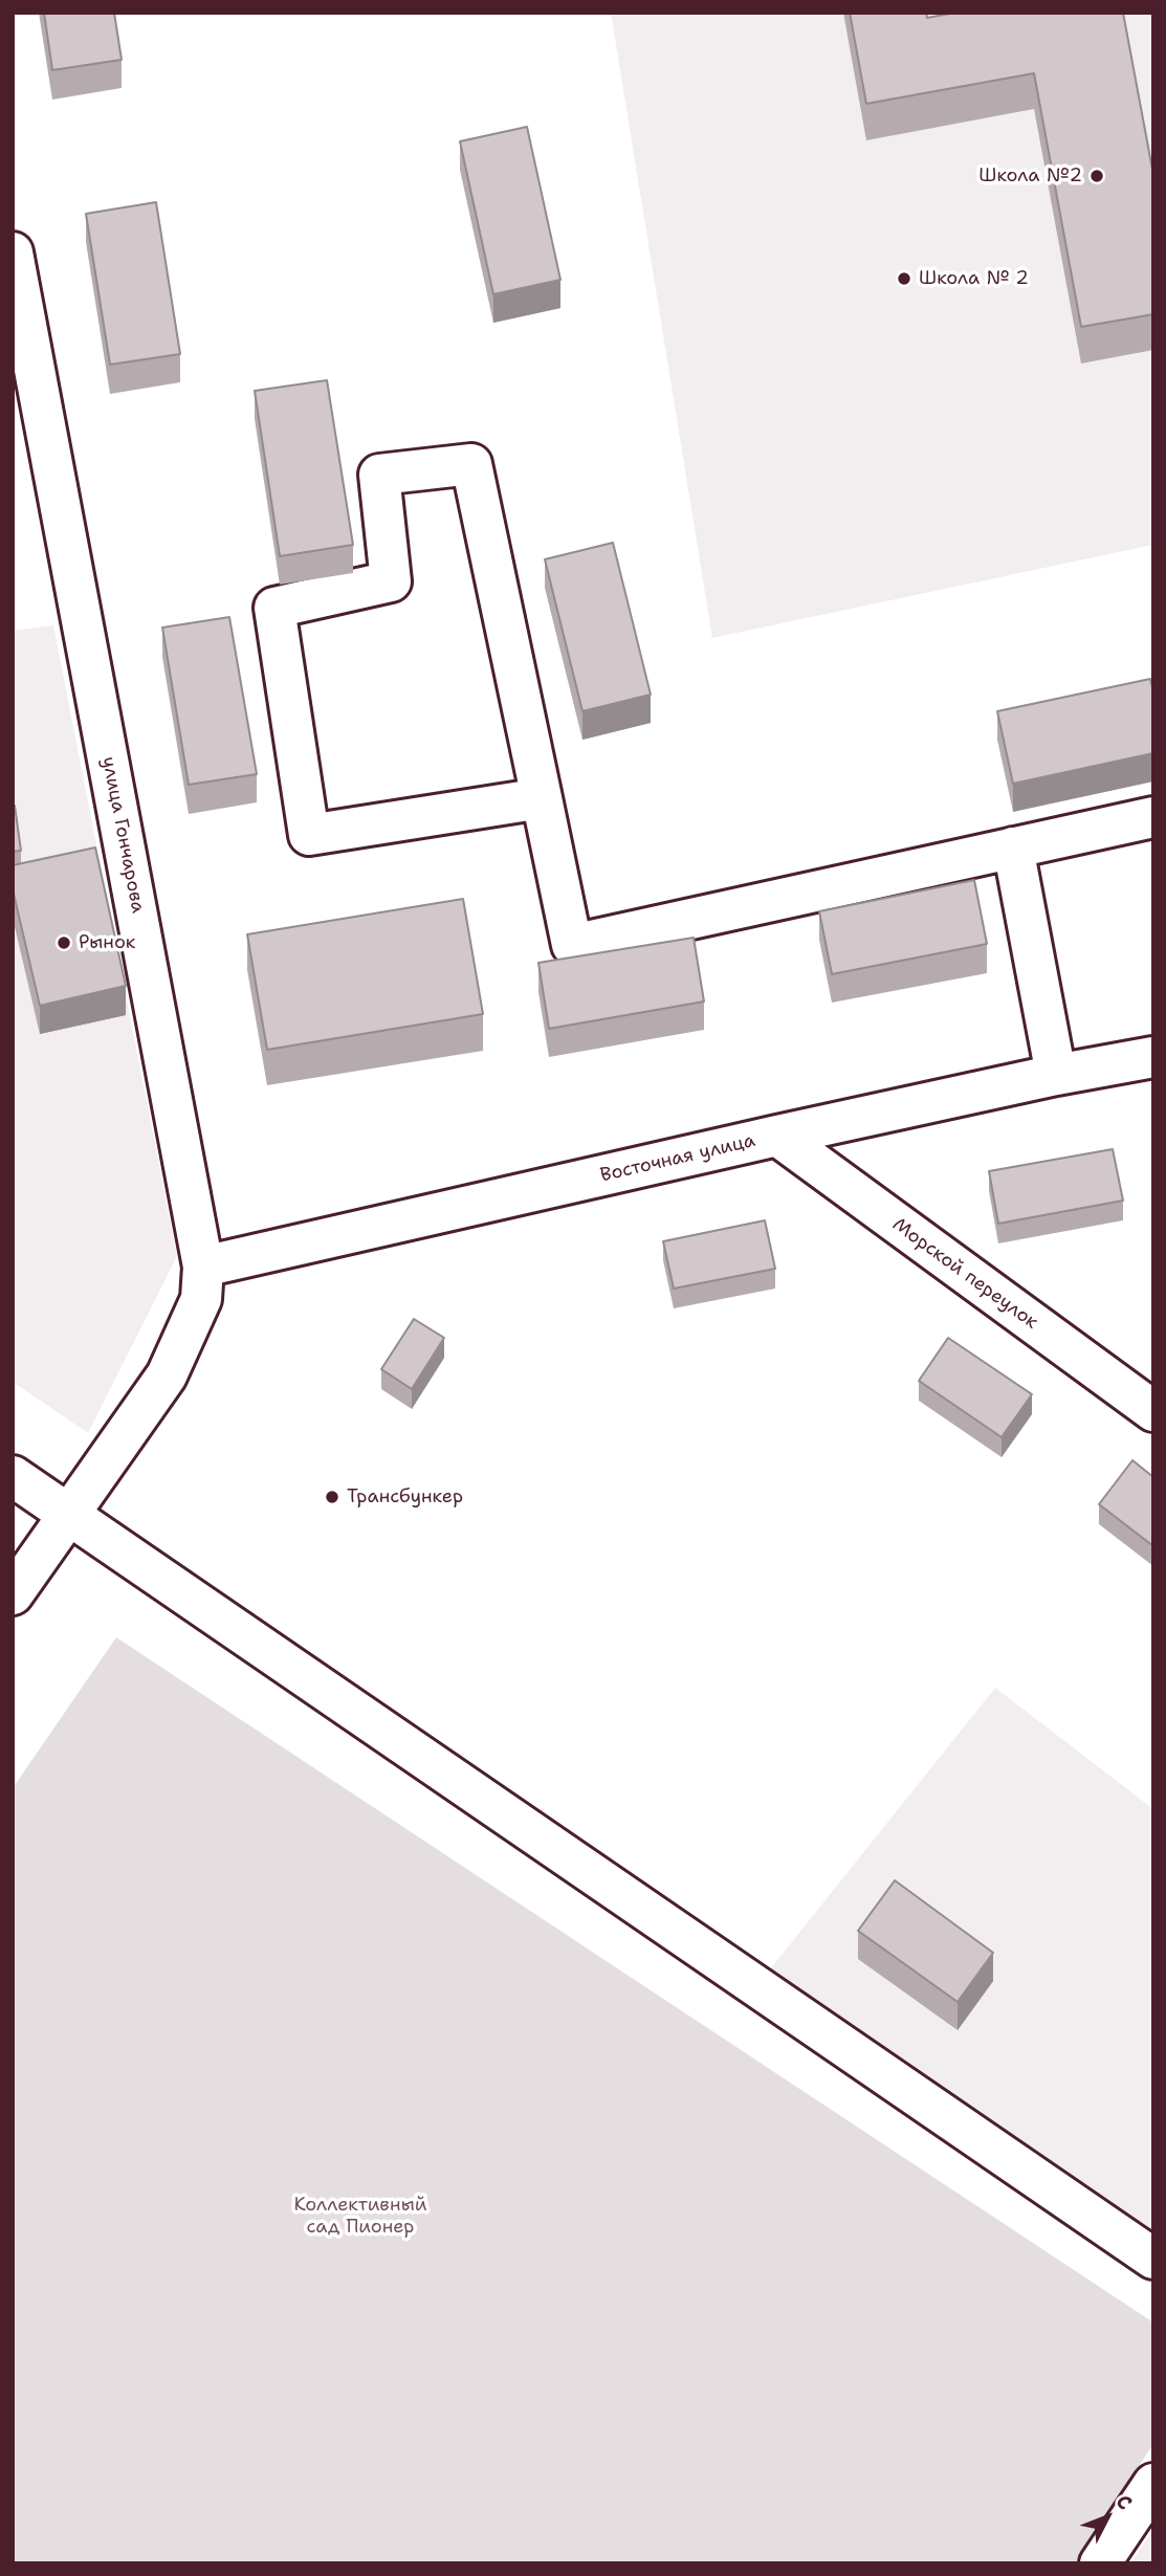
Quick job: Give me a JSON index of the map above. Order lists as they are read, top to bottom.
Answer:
{
  "streets": {
    "street": ["улица Гончарова", "Восточная улица", "Морской переулок"]
  },
  "crossings": [
    ["улица Гончарова", "Восточная улица"],
    ["Восточная улица", "Морской переулок"]
  ],
  "parks": ["Коллективный сад Пионер"],
  "places": [
    "Школа №2",
    "Школа № 2",
    "Рынок",
    "Трансбункер"
  ],
  "north": "top right"
}
